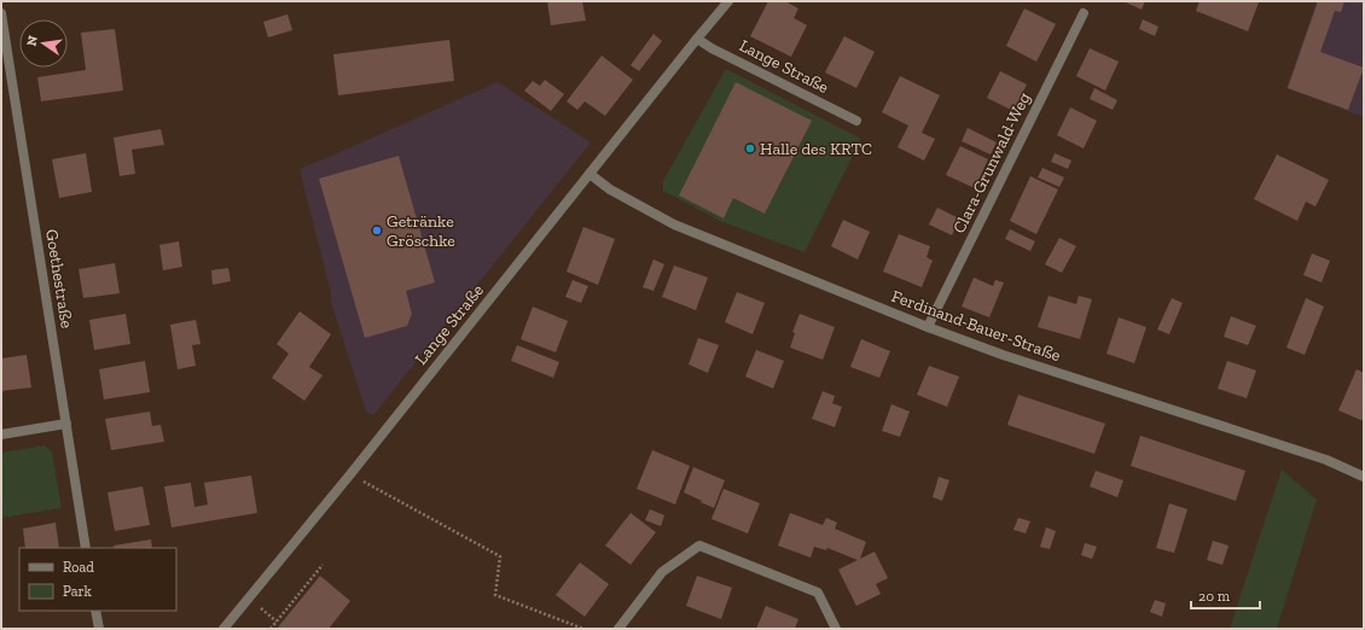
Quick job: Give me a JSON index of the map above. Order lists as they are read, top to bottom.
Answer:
{
  "streets": {
    "street": [
      "Lange Straße",
      "Clara-Grunwald-Weg",
      "Goethestraße",
      "Ferdinand-Bauer-Straße"
    ]
  },
  "crossings": [
    ["Lange Straße", "Ferdinand-Bauer-Straße"],
    ["Clara-Grunwald-Weg", "Ferdinand-Bauer-Straße"]
  ],
  "places": ["Halle des KRTC", "Getränke Gröschke"],
  "legend": ["Road", "Park"],
  "scale_bar": "20 m",
  "north": "left"
}
